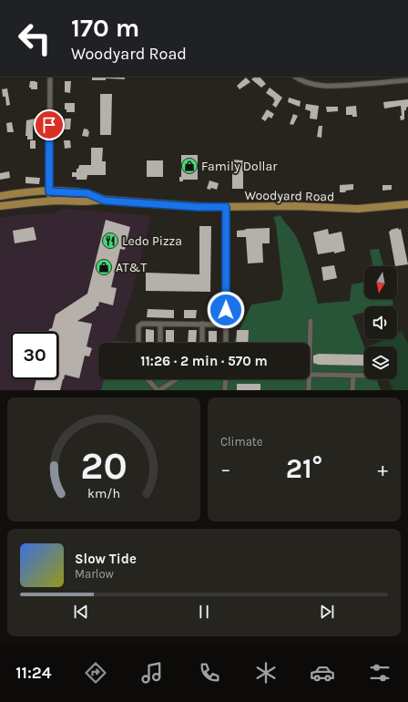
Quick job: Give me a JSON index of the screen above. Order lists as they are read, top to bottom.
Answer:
{
  "streets": {
    "main road": ["Woodyard Road"]
  },
  "places": {
    "shop": ["Family Dollar", "AT&T"],
    "restaurant": ["Ledo Pizza"]
  },
  "north": "bottom",
  "page": {
    "turn": ["170 m", "Woodyard Road"],
    "limit": "30",
    "trip": "11:26 · 2 min · 570 m",
    "tile": "Climate",
    "heat": ["−", "21°", "+"],
    "song": ["Slow Tide", "Marlow"],
    "tabs": "11:24",
    "gauge": ["20", "km/h"]
  }
}
